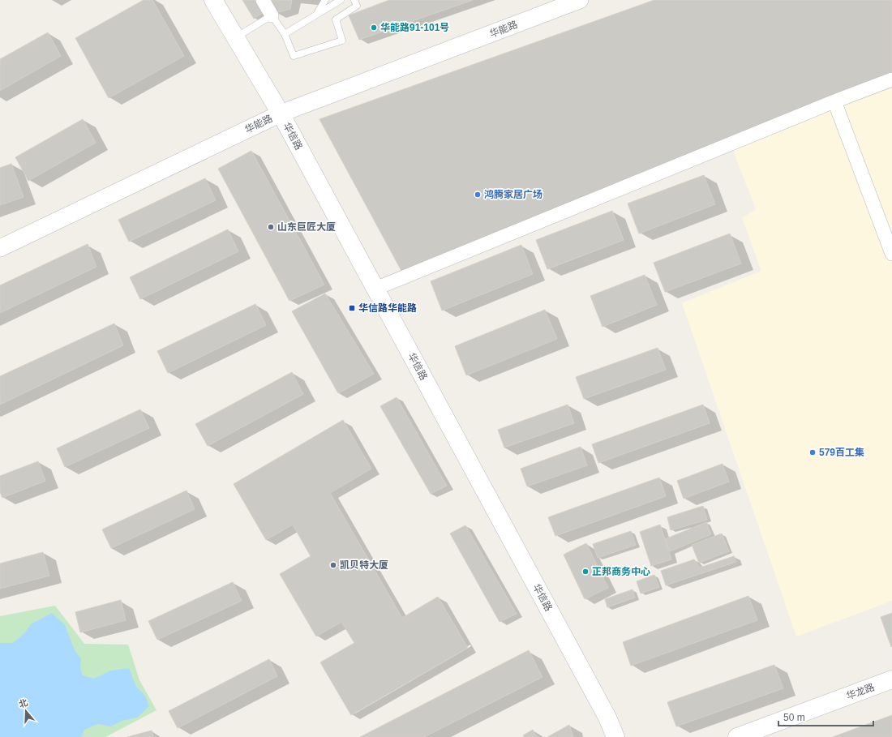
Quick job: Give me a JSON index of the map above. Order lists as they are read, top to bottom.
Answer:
{
  "streets": {
    "main road": ["华信路", "华龙路"],
    "street": ["华能路"]
  },
  "crossings": [
    ["华能路", "华信路"]
  ],
  "places": {
    "other": [
      "华能路91-101号",
      "鸿腾家居广场",
      "山东巨匠大厦",
      "579百工集",
      "凯贝特大厦",
      "正邦商务中心"
    ],
    "transit": ["华信路华能路"]
  },
  "scale_bar": "50 m",
  "north": "top"
}
